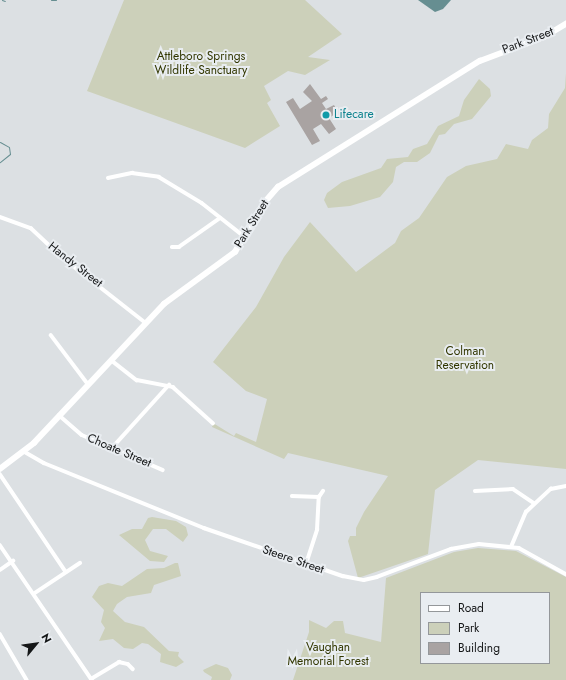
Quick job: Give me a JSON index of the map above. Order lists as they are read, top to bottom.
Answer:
{
  "streets": {
    "main road": ["Park Street"],
    "street": ["Handy Street", "Choate Street", "Steere Street"]
  },
  "crossings": [
    ["Park Street", "Handy Street"],
    ["Park Street", "Choate Street"],
    ["Park Street", "Steere Street"]
  ],
  "parks": ["Attleboro Springs Wildlife Sanctuary", "Colman Reservation", "Vaughan Memorial Forest"],
  "places": ["Lifecare"],
  "legend": ["Road", "Park", "Building"],
  "north": "top right"
}
